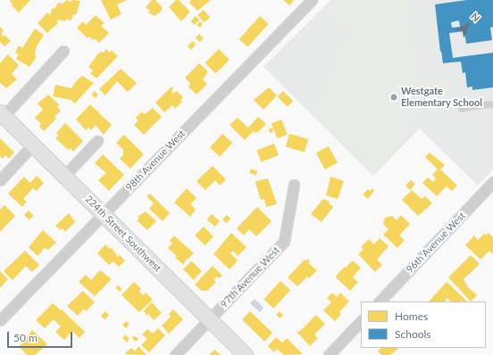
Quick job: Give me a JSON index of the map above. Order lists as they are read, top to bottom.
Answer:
{
  "streets": {
    "street": [
      "98th Avenue West",
      "224th Street Southwest",
      "96th Avenue West",
      "97th Avenue West"
    ]
  },
  "crossings": [
    ["98th Avenue West", "224th Street Southwest"],
    ["224th Street Southwest", "97th Avenue West"]
  ],
  "places": ["Westgate Elementary School"],
  "legend": ["Homes", "Schools"],
  "scale_bar": "50 m",
  "north": "top right"
}
